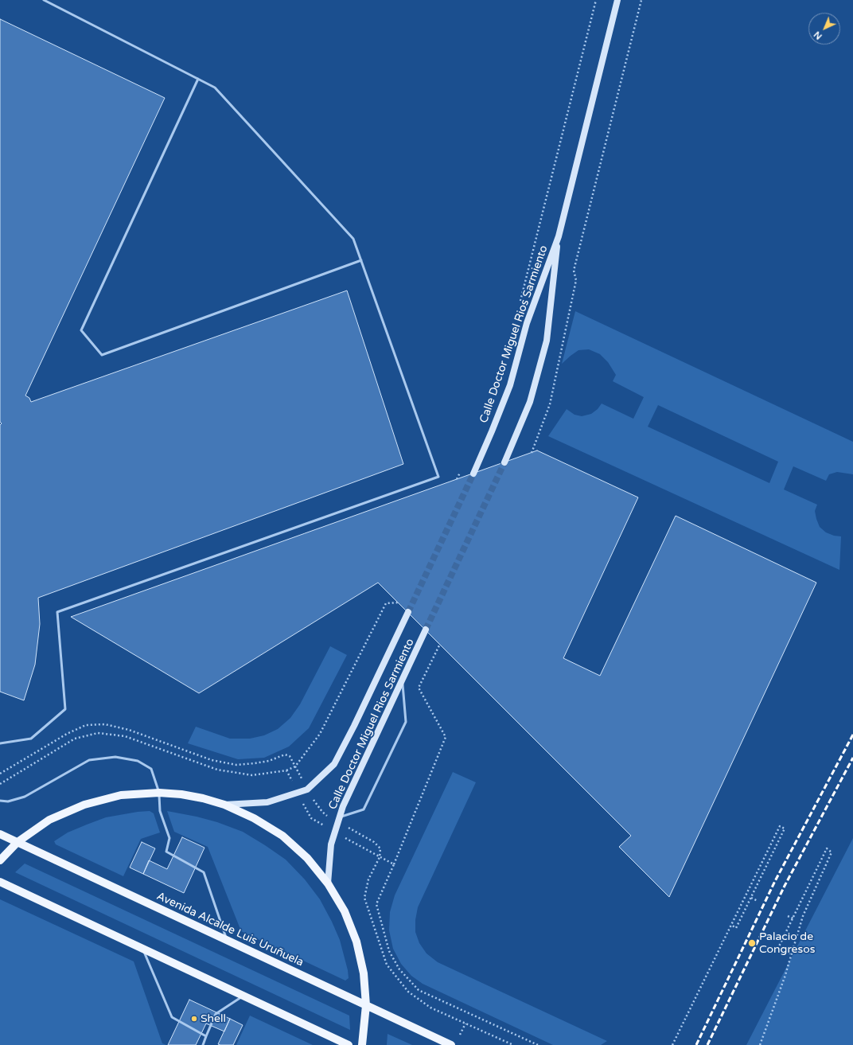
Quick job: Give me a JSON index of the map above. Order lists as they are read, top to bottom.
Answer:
{
  "streets": {
    "main road": ["Calle Doctor Miguel Rios Sarmiento", "Avenida Alcalde Luis Uruñuela"]
  },
  "places": ["Palacio de Congresos", "Shell"],
  "north": "bottom left"
}
